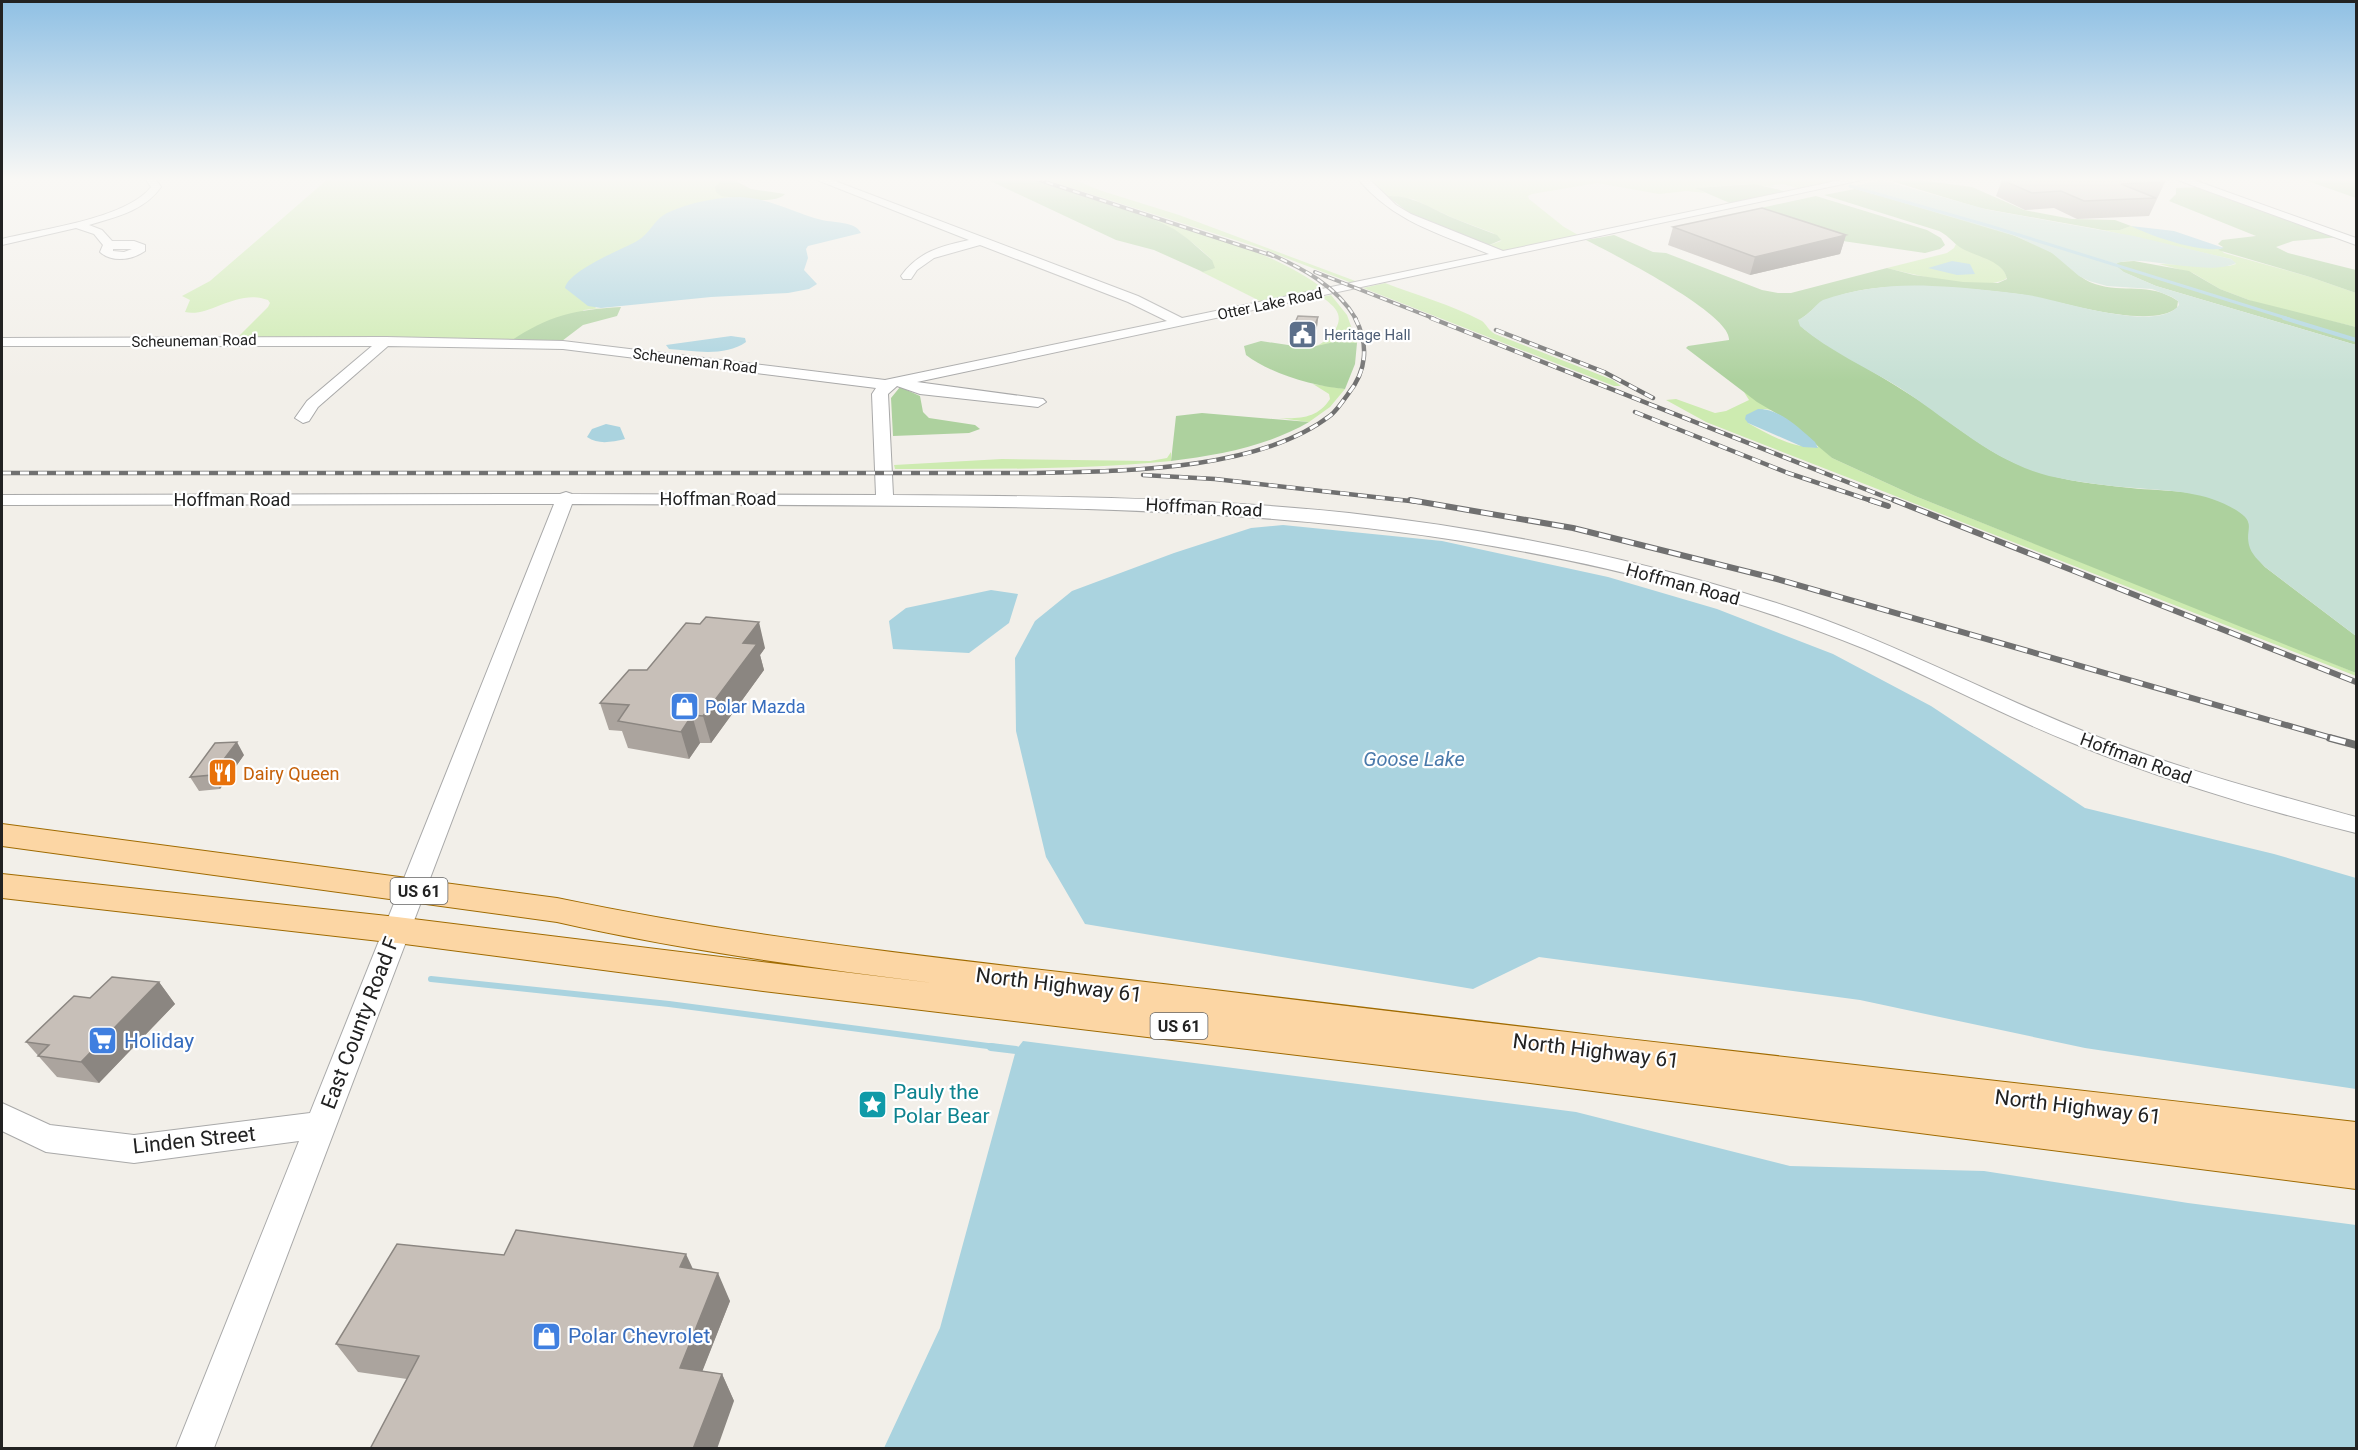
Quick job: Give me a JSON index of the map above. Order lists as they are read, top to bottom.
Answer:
{
  "streets": {
    "main road": ["US 61", "North Highway 61"],
    "street": [
      "Otter Lake Road",
      "Scheuneman Road",
      "Hoffman Road",
      "East County Road F",
      "Linden Street"
    ]
  },
  "crossings": [
    ["Otter Lake Road", "Scheuneman Road"],
    ["Hoffman Road", "East County Road F"],
    ["US 61", "North Highway 61"],
    ["US 61", "East County Road F"],
    ["North Highway 61", "East County Road F"],
    ["East County Road F", "Linden Street"]
  ],
  "water": ["Goose Lake"],
  "places": {
    "public building": ["Heritage Hall"],
    "shop": ["Polar Mazda", "Polar Chevrolet"],
    "restaurant": ["Dairy Queen"],
    "supermarket": ["Holiday"],
    "place": ["Pauly the Polar Bear"]
  }
}
